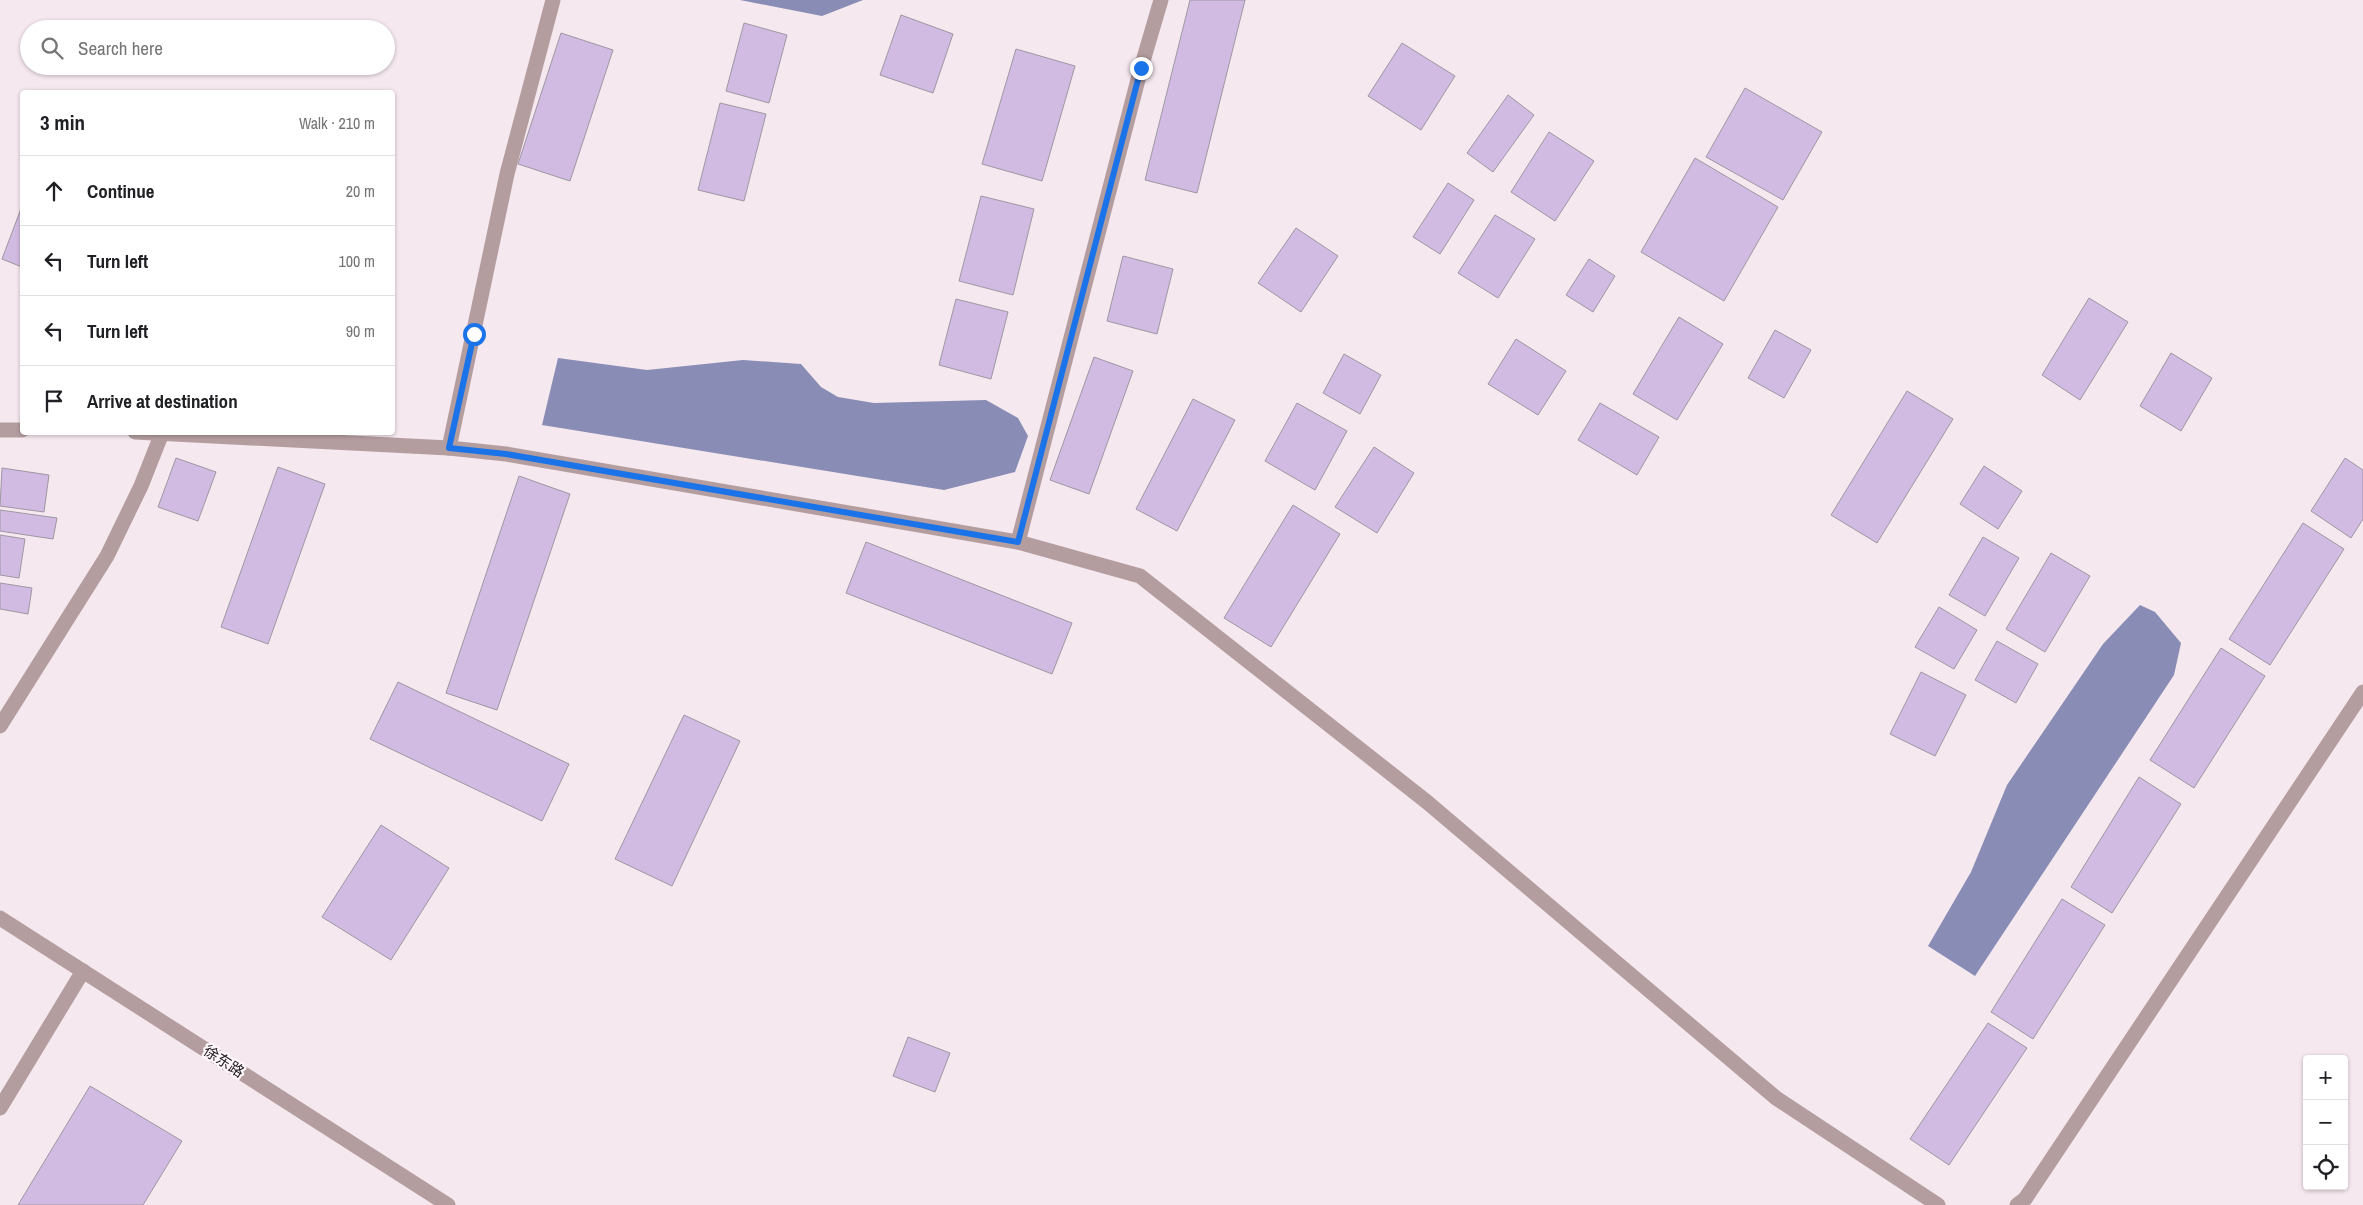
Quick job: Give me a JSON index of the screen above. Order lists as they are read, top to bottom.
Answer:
{
  "streets": {
    "street": ["徐东路"]
  },
  "page": {
    "search": "Search here",
    "heading": ["3 min", "Walk · 210 m"],
    "list": [
      ["Continue", "20 m"],
      ["Turn left", "100 m"],
      ["Turn left", "90 m"],
      "Arrive at destination"
    ],
    "map_buttons": ["+", "−"]
  }
}
